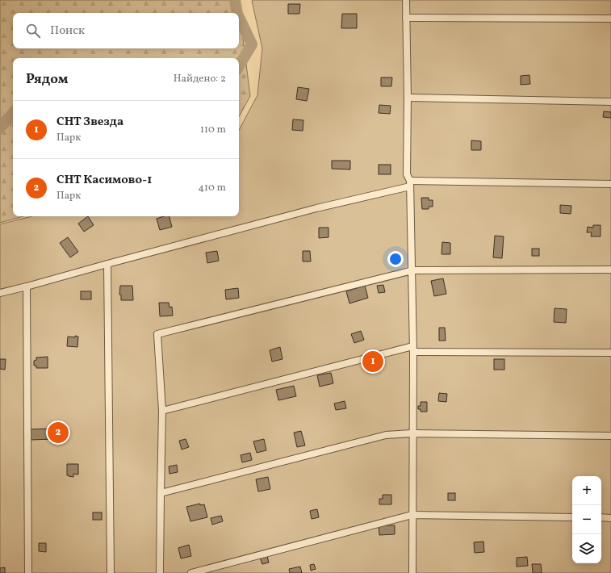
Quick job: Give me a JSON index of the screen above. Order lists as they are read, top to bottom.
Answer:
{
  "page": {
    "search": "Поиск",
    "heading": ["Рядом", "Найдено: 2"],
    "list": [
      {
        "mark": "1",
        "name": "СНТ Звезда",
        "note": "Парк",
        "value": "110 m"
      },
      {
        "mark": "2",
        "name": "СНТ Касимово-1",
        "note": "Парк",
        "value": "410 m"
      }
    ],
    "pins": ["1", "2"],
    "map_buttons": ["+", "−"]
  }
}
